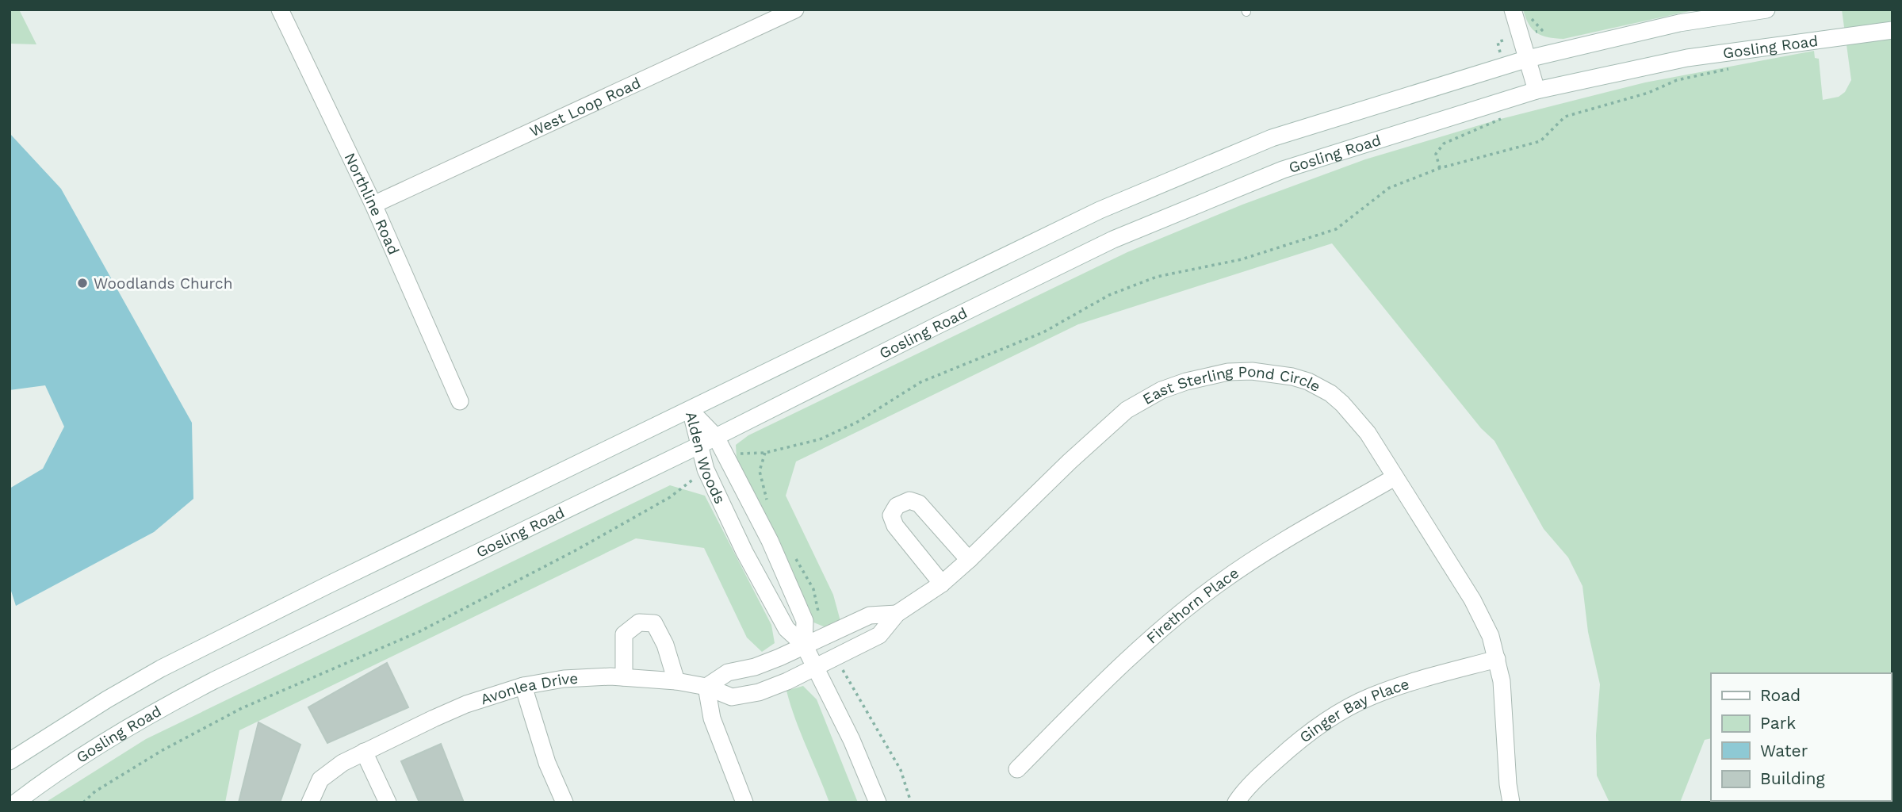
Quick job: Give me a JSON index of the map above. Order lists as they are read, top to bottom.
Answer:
{
  "streets": {
    "street": [
      "Gosling Road",
      "West Loop Road",
      "Northline Road",
      "East Sterling Pond Circle",
      "Alden Woods",
      "Firethorn Place",
      "Avonlea Drive",
      "Ginger Bay Place"
    ]
  },
  "crossings": [
    ["Gosling Road", "Alden Woods"],
    ["West Loop Road", "Northline Road"],
    ["East Sterling Pond Circle", "Alden Woods"],
    ["East Sterling Pond Circle", "Firethorn Place"],
    ["East Sterling Pond Circle", "Avonlea Drive"],
    ["East Sterling Pond Circle", "Ginger Bay Place"],
    ["Alden Woods", "Avonlea Drive"]
  ],
  "places": ["Woodlands Church"],
  "legend": [
    "Road",
    "Park",
    "Water",
    "Building"
  ]
}
